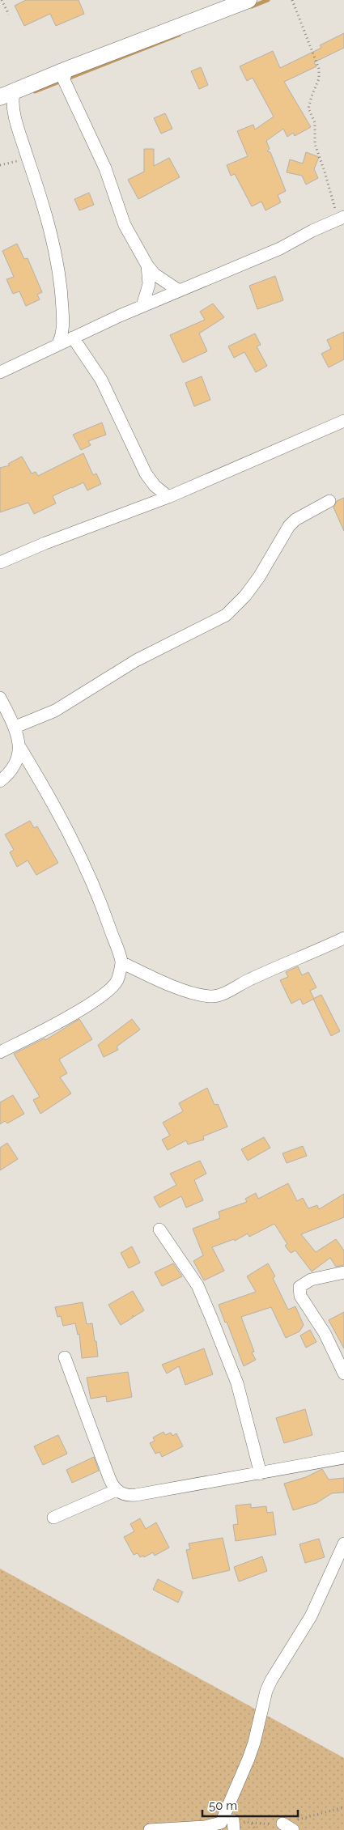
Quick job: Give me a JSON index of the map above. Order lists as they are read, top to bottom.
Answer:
{
  "scale_bar": "50 m"
}
